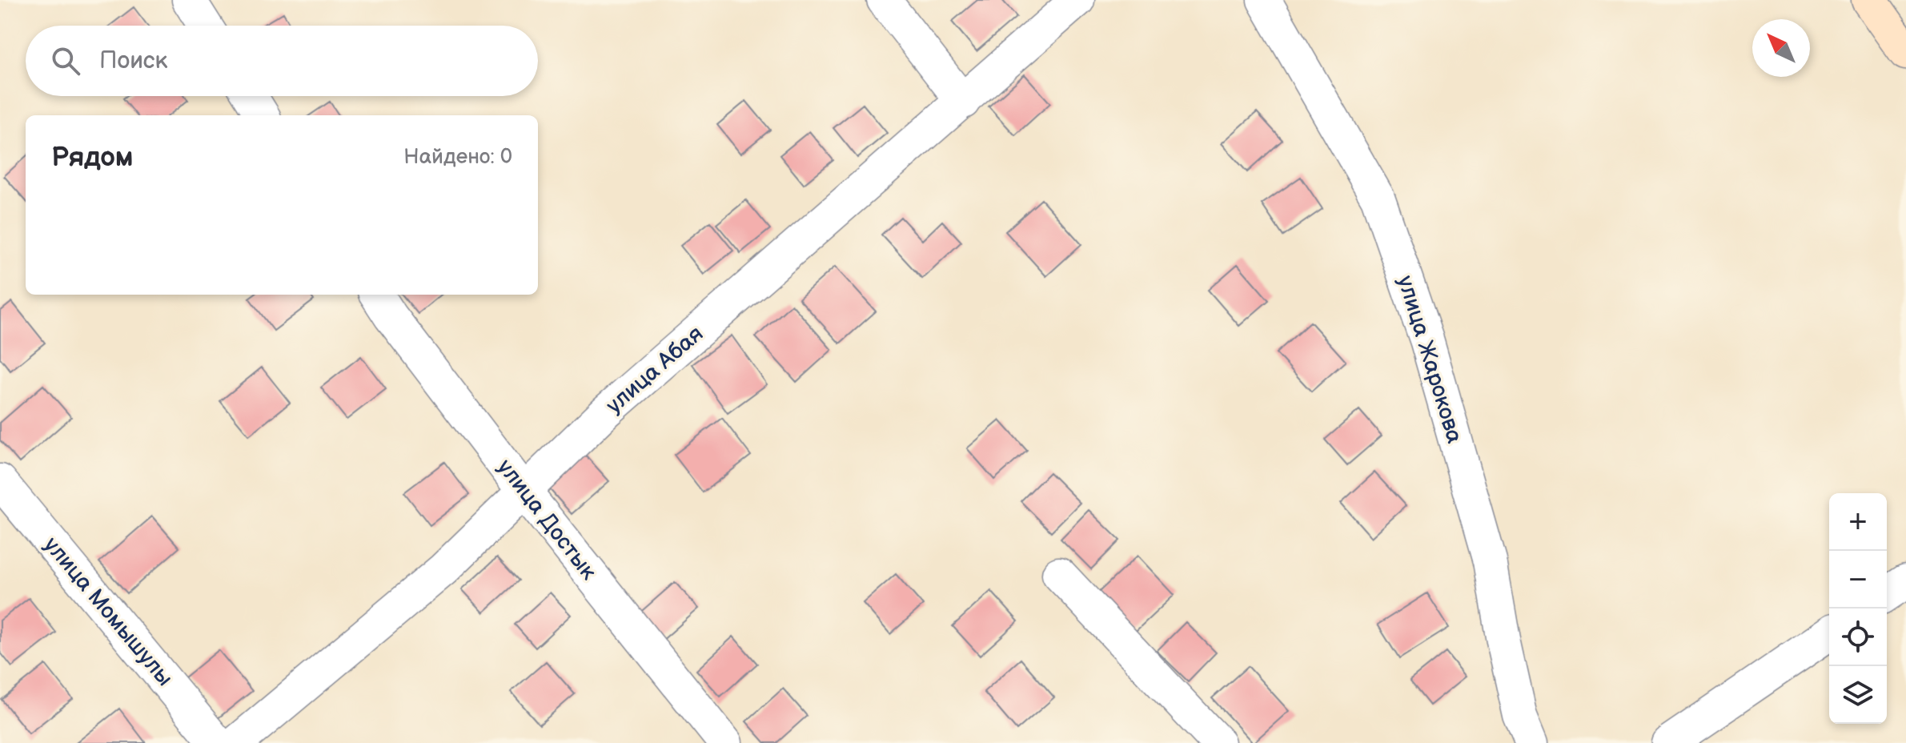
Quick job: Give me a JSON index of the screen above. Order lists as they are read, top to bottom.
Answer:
{
  "streets": {
    "street": [
      "улица Жарокова",
      "улица Абая",
      "улица Достык",
      "улица Момышулы"
    ]
  },
  "crossings": [
    ["улица Абая", "улица Достык"]
  ],
  "north": "top left",
  "page": {
    "search": "Поиск",
    "heading": ["Рядом", "Найдено: 0"],
    "map_buttons": ["+", "−"]
  }
}
